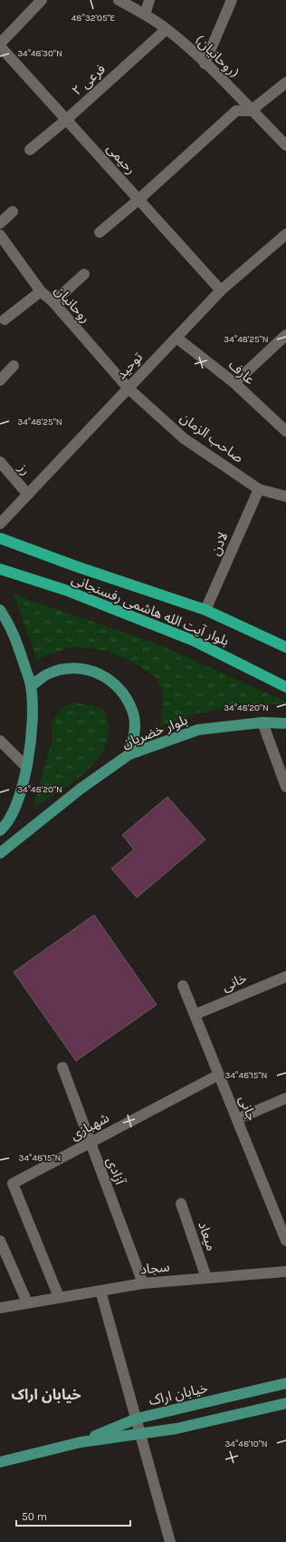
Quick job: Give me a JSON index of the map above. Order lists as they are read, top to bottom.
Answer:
{
  "streets": {
    "highway": ["بلوار آیت الله هاشمی رفسنجانی"],
    "main road": ["بلوار خضریان", "خیابان اراک"],
    "street": [
      "(روحانیان)",
      "فرعی ۲",
      "رحیمی",
      "روحانیان",
      "توحید",
      "عارف",
      "صاحب الزمان",
      "رز",
      "لادن",
      "خانی",
      "جانی",
      "شهبازی",
      "آزادی",
      "میعاد",
      "سجاد"
    ]
  },
  "crossings": [
    ["(روحانیان)", "فرعی ۲"],
    ["فرعی ۲", "رحیمی"],
    ["رحیمی", "توحید"],
    ["روحانیان", "توحید"],
    ["روحانیان", "صاحب الزمان"],
    ["توحید", "عارف"],
    ["توحید", "صاحب الزمان"],
    ["توحید", "رز"],
    ["صاحب الزمان", "لادن"],
    ["لادن", "بلوار آیت الله هاشمی رفسنجانی"],
    ["خانی", "جانی"],
    ["جانی", "شهبازی"],
    ["شهبازی", "آزادی"],
    ["شهبازی", "سجاد"],
    ["آزادی", "سجاد"],
    ["میعاد", "سجاد"]
  ],
  "districts": ["خیابان اراک"],
  "scale_bar": "50 m",
  "coordinates": [
    "48°32'05\"E",
    "34°48'30\"N",
    "34°48'25\"N",
    "34°48'20\"N",
    "34°48'15\"N",
    "34°48'10\"N"
  ]
}
